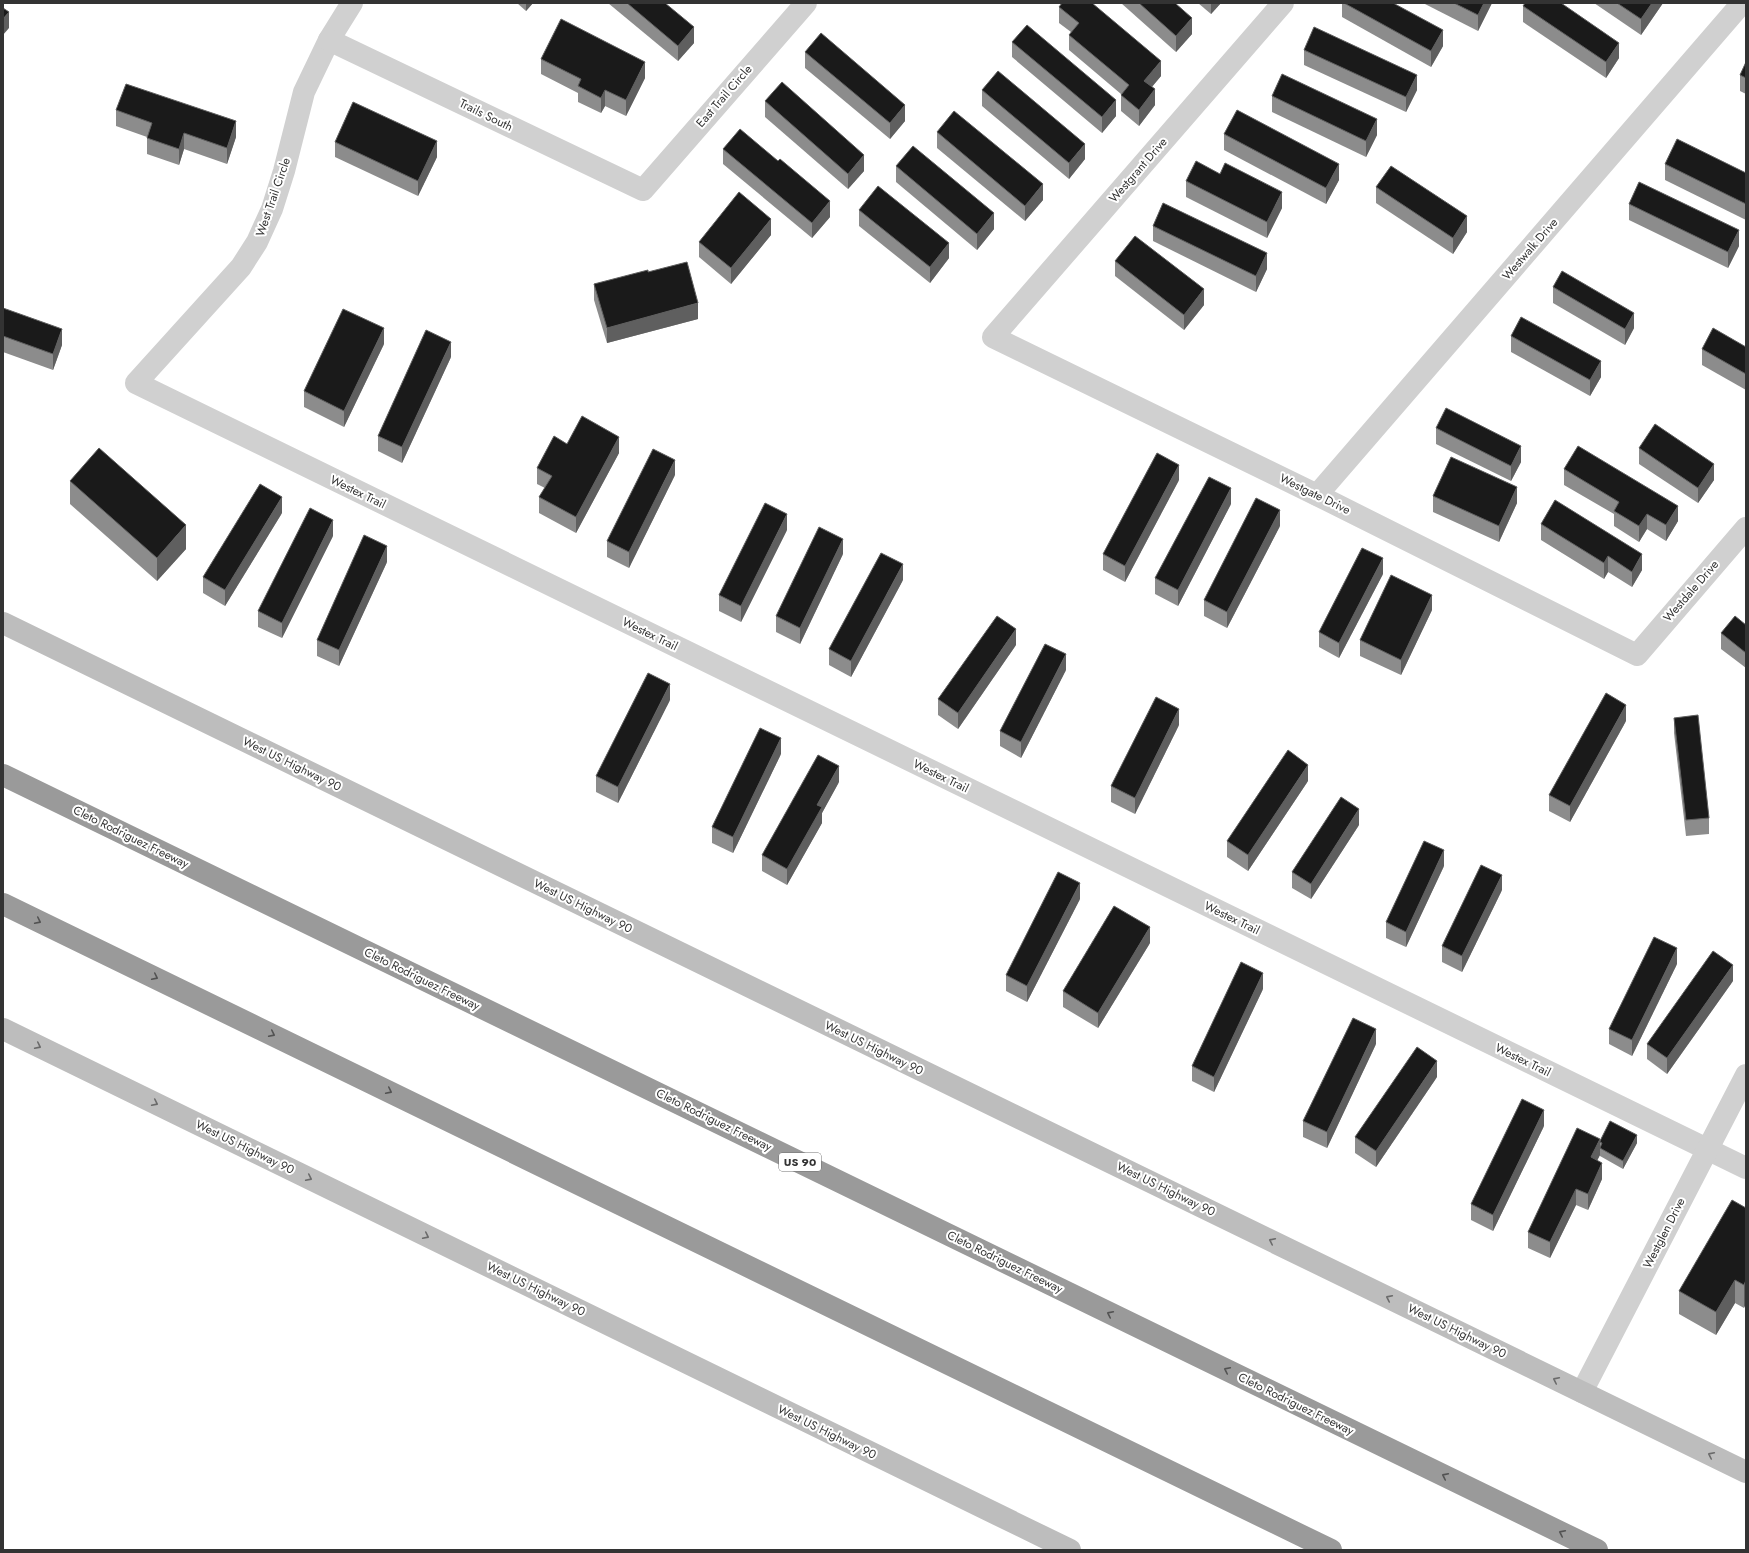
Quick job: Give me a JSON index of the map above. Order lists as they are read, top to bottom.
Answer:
{
  "streets": {
    "highway": ["Cleto Rodriguez Freeway", "US 90"],
    "main road": ["West US Highway 90"],
    "street": [
      "East Trail Circle",
      "Trails South",
      "Westgrant Drive",
      "West Trail Circle",
      "Westwalk Drive",
      "Westex Trail",
      "Westgate Drive",
      "Westdale Drive",
      "Westglen Drive"
    ]
  },
  "crossings": [
    ["East Trail Circle", "Trails South"],
    ["Trails South", "West Trail Circle"],
    ["Westgrant Drive", "Westgate Drive"],
    ["West Trail Circle", "Westex Trail"],
    ["Westwalk Drive", "Westgate Drive"],
    ["Westex Trail", "Westglen Drive"],
    ["Westgate Drive", "Westdale Drive"],
    ["West US Highway 90", "Westglen Drive"]
  ]
}
